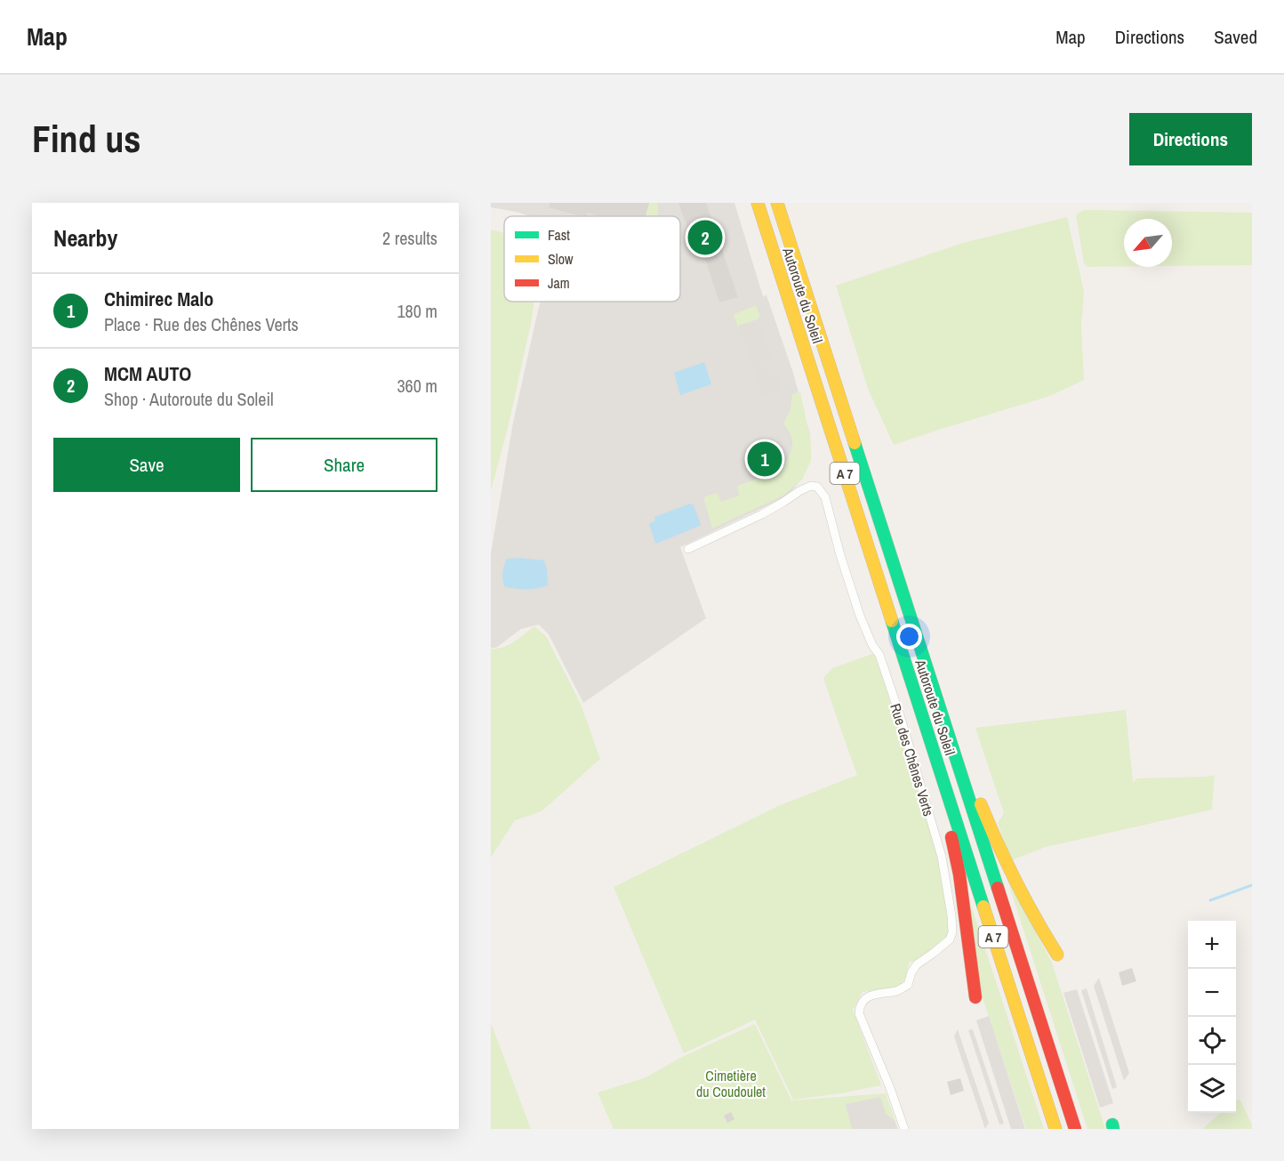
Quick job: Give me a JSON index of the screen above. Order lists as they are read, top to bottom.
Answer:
{
  "streets": {
    "highway": ["Autoroute du Soleil", "A 7"],
    "street": ["Rue des Chênes Verts"]
  },
  "parks": ["Cimetière du Coudoulet"],
  "legend": ["Fast", "Slow", "Jam"],
  "north": "bottom left",
  "page": {
    "header": "Map",
    "nav": ["Map", "Directions", "Saved"],
    "buttons": [
      "Directions",
      ["Save", "Share"]
    ],
    "title": "Find us",
    "heading": ["Nearby", "2 results"],
    "pins": ["2", "1"],
    "list": [
      {
        "mark": "1",
        "name": "Chimirec Malo",
        "note": "Place · Rue des Chênes Verts",
        "value": "180 m"
      },
      {
        "mark": "2",
        "name": "MCM AUTO",
        "note": "Shop · Autoroute du Soleil",
        "value": "360 m"
      }
    ],
    "map_buttons": ["+", "−"]
  }
}
